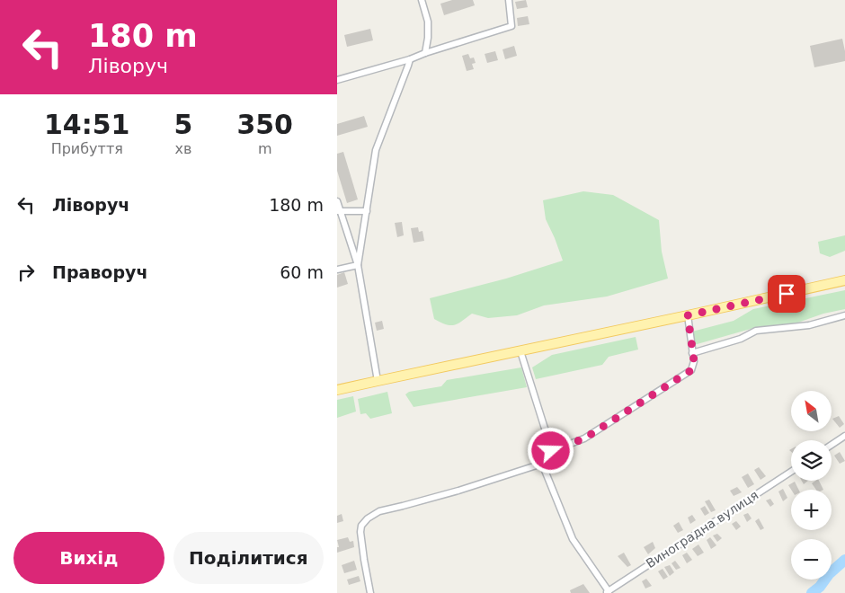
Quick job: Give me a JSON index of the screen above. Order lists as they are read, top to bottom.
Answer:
{
  "streets": {
    "street": ["Виноградна вулиця"]
  },
  "north": "top left",
  "page": {
    "turn": ["180 m", "Ліворуч"],
    "eta": [
      "14:51",
      "Прибуття",
      "5",
      "хв",
      "350",
      "m"
    ],
    "list": [
      {
        "name": "Ліворуч",
        "value": "180 m"
      },
      {
        "name": "Праворуч",
        "value": "60 m"
      }
    ],
    "map_buttons": ["+", "−"],
    "buttons": ["Вихід", "Поділитися"]
  }
}
